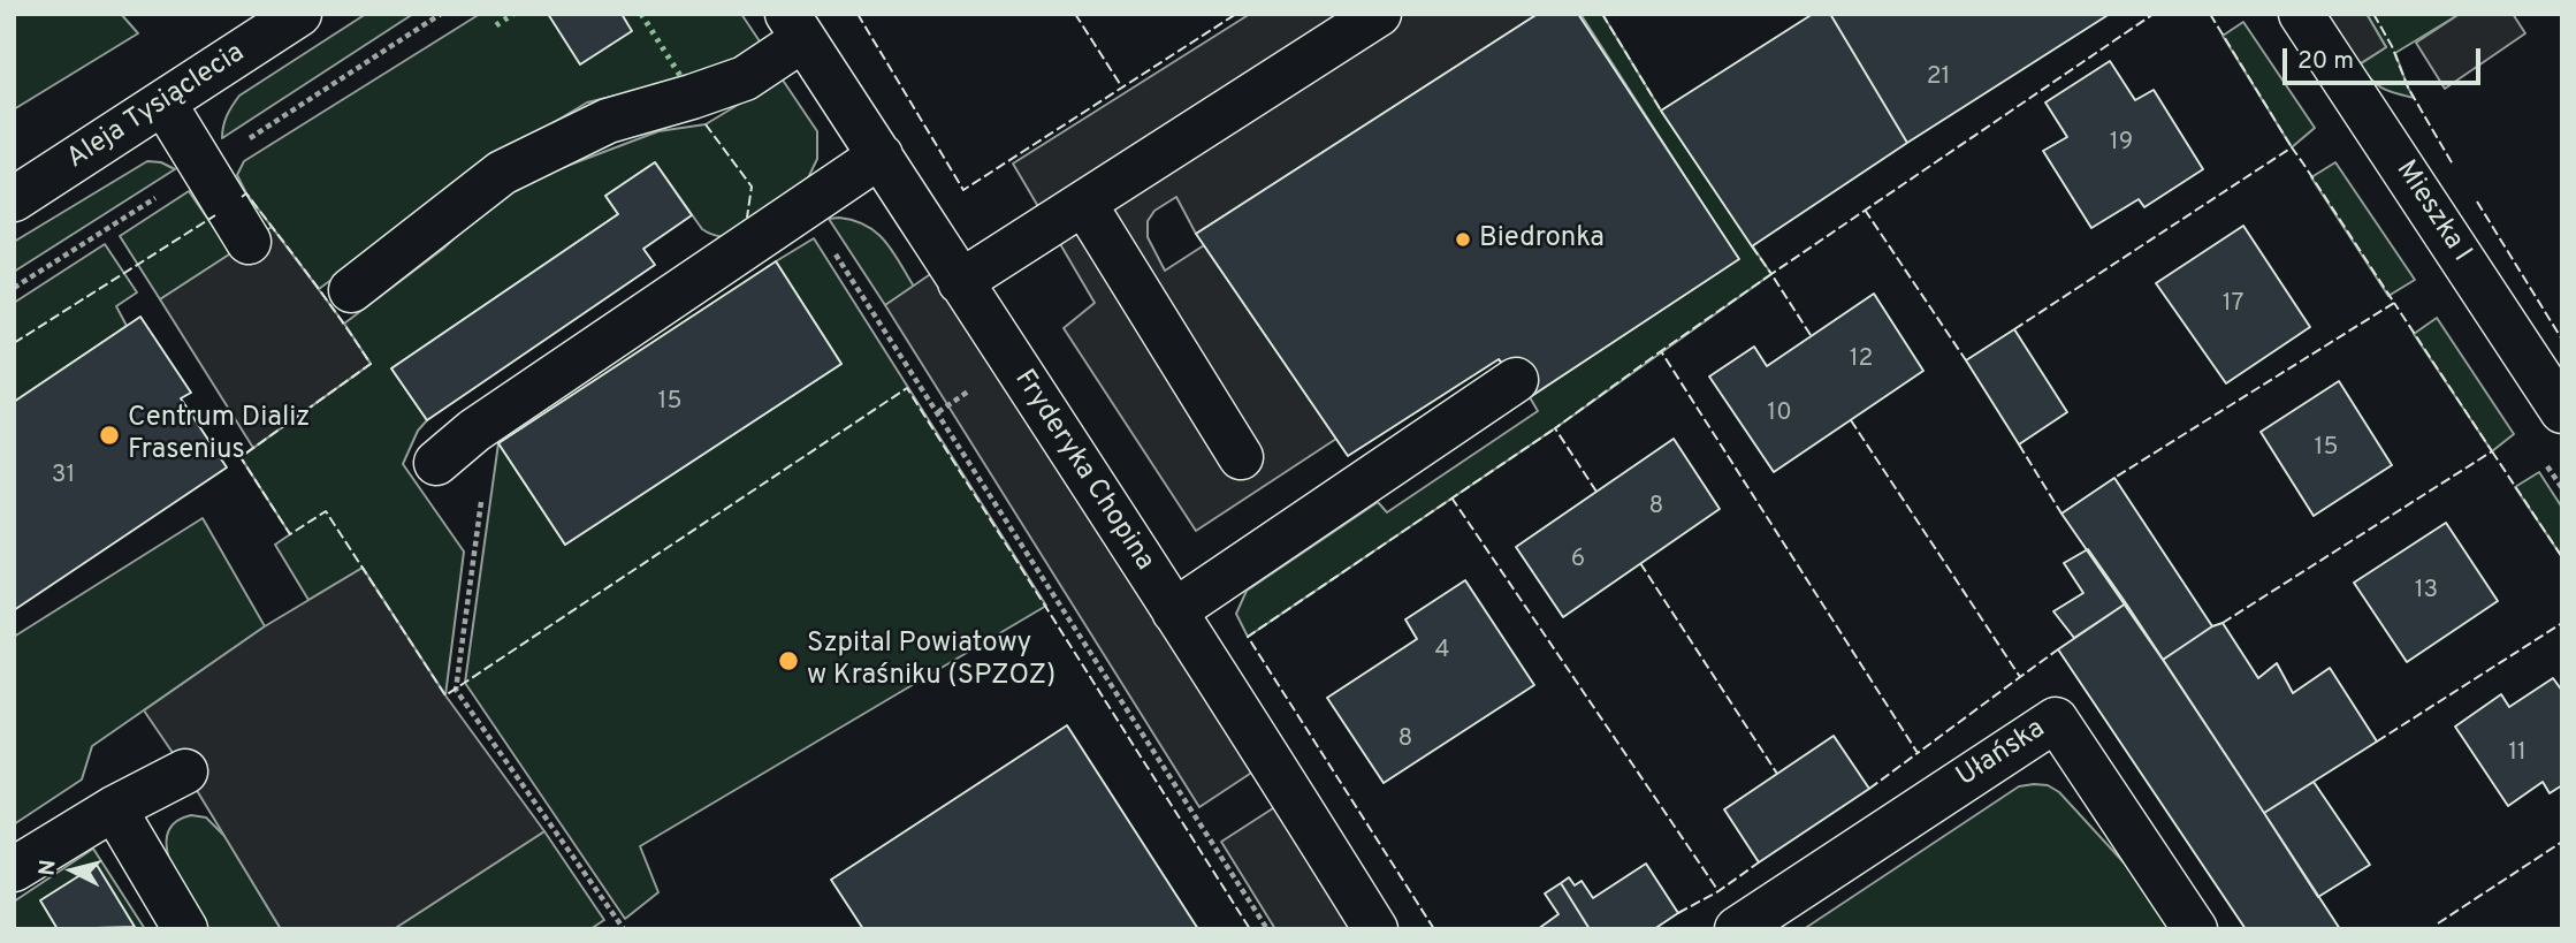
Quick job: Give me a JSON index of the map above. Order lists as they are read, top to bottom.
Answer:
{
  "streets": {
    "street": [
      "Aleja Tysiąclecia",
      "Mieszka I",
      "Fryderyka Chopina",
      "Ułańska"
    ]
  },
  "places": ["Biedronka", "Centrum Dializ Frasenius", "Szpital Powiatowy w Kraśniku (SPZOZ)"],
  "house_numbers": [
    "21",
    "19",
    "17",
    "12",
    "15",
    "10",
    "15",
    "31",
    "8",
    "6",
    "13",
    "4",
    "8",
    "11"
  ],
  "scale_bar": "20 m",
  "north": "left"
}
